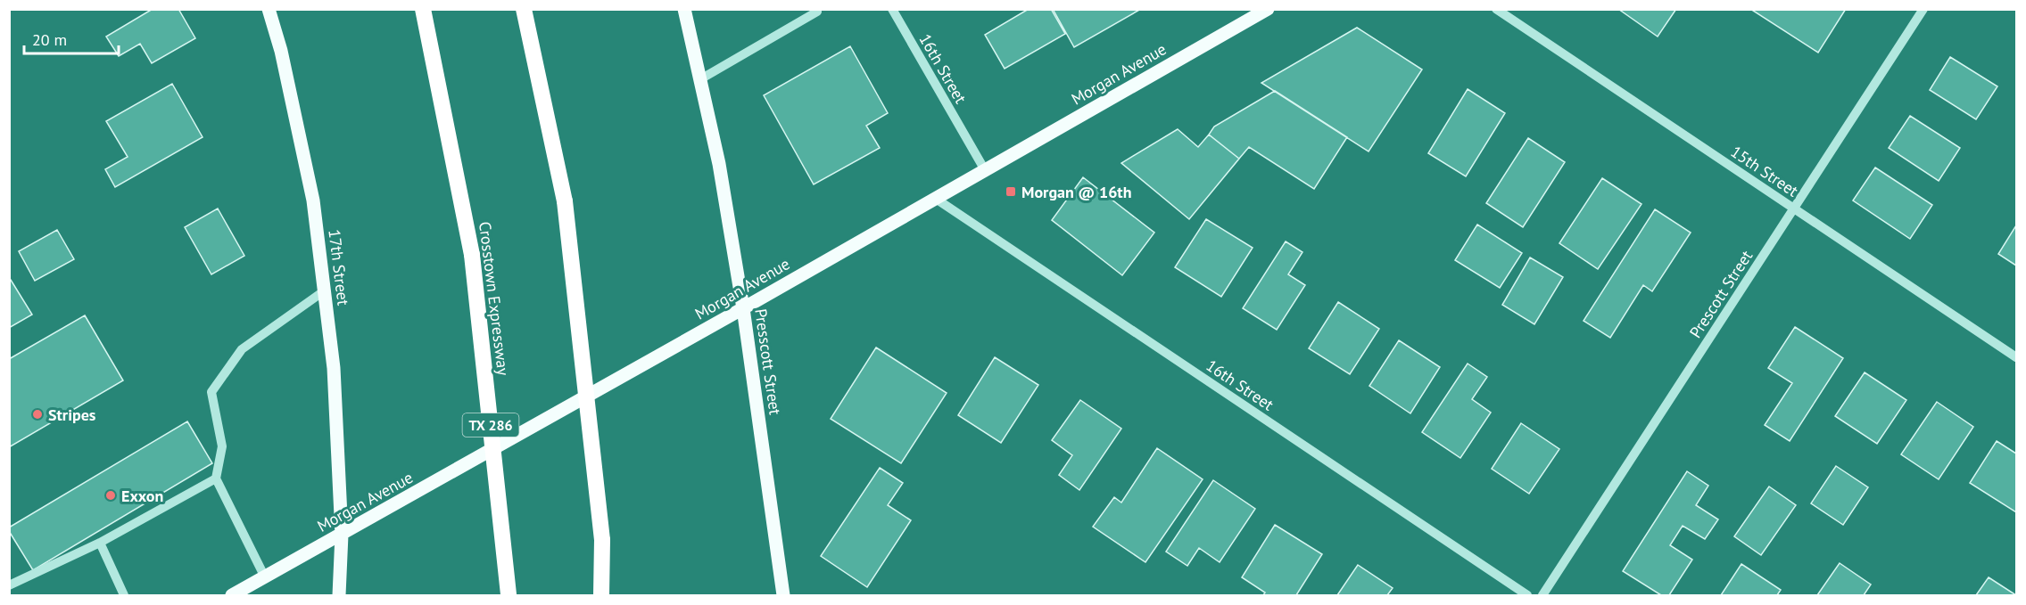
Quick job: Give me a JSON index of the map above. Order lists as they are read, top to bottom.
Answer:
{
  "streets": {
    "highway": ["Crosstown Expressway", "TX 286"],
    "main road": ["Morgan Avenue", "17th Street", "Presscott Street"],
    "street": ["16th Street", "15th Street", "Prescott Street"]
  },
  "crossings": [
    ["16th Street", "Morgan Avenue"],
    ["Morgan Avenue", "17th Street"],
    ["Morgan Avenue", "Presscott Street"],
    ["15th Street", "Prescott Street"]
  ],
  "places": {
    "transit": ["Morgan @ 16th"],
    "other": ["Stripes", "Exxon"]
  },
  "scale_bar": "20 m"
}
